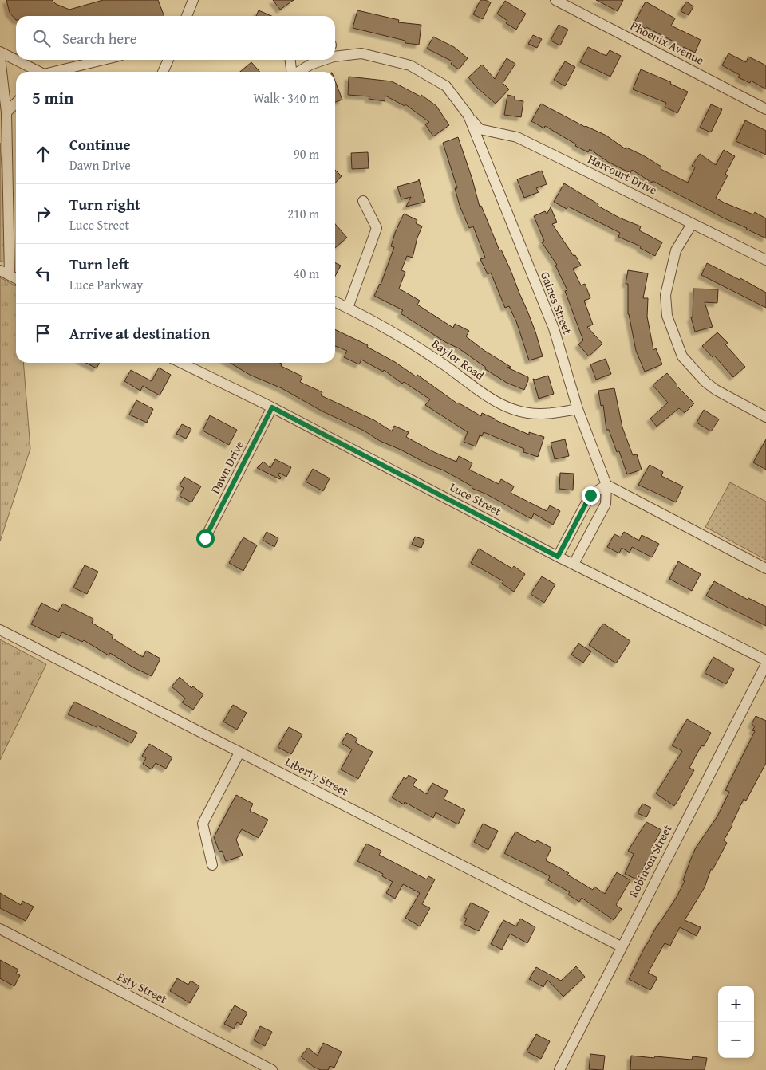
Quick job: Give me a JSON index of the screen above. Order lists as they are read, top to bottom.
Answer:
{
  "streets": {
    "street": [
      "Phoenix Avenue",
      "Harcourt Drive",
      "Gaines Street",
      "Baylor Road",
      "Dawn Drive",
      "Luce Street",
      "Liberty Street",
      "Robinson Street",
      "Esty Street"
    ]
  },
  "crossings": [
    ["Harcourt Drive", "Gaines Street"],
    ["Gaines Street", "Baylor Road"],
    ["Dawn Drive", "Luce Street"],
    ["Liberty Street", "Robinson Street"]
  ],
  "page": {
    "search": "Search here",
    "heading": ["5 min", "Walk · 340 m"],
    "list": [
      ["Continue", "Dawn Drive", "90 m"],
      ["Turn right", "Luce Street", "210 m"],
      ["Turn left", "Luce Parkway", "40 m"],
      "Arrive at destination"
    ],
    "map_buttons": ["+", "−"]
  }
}
